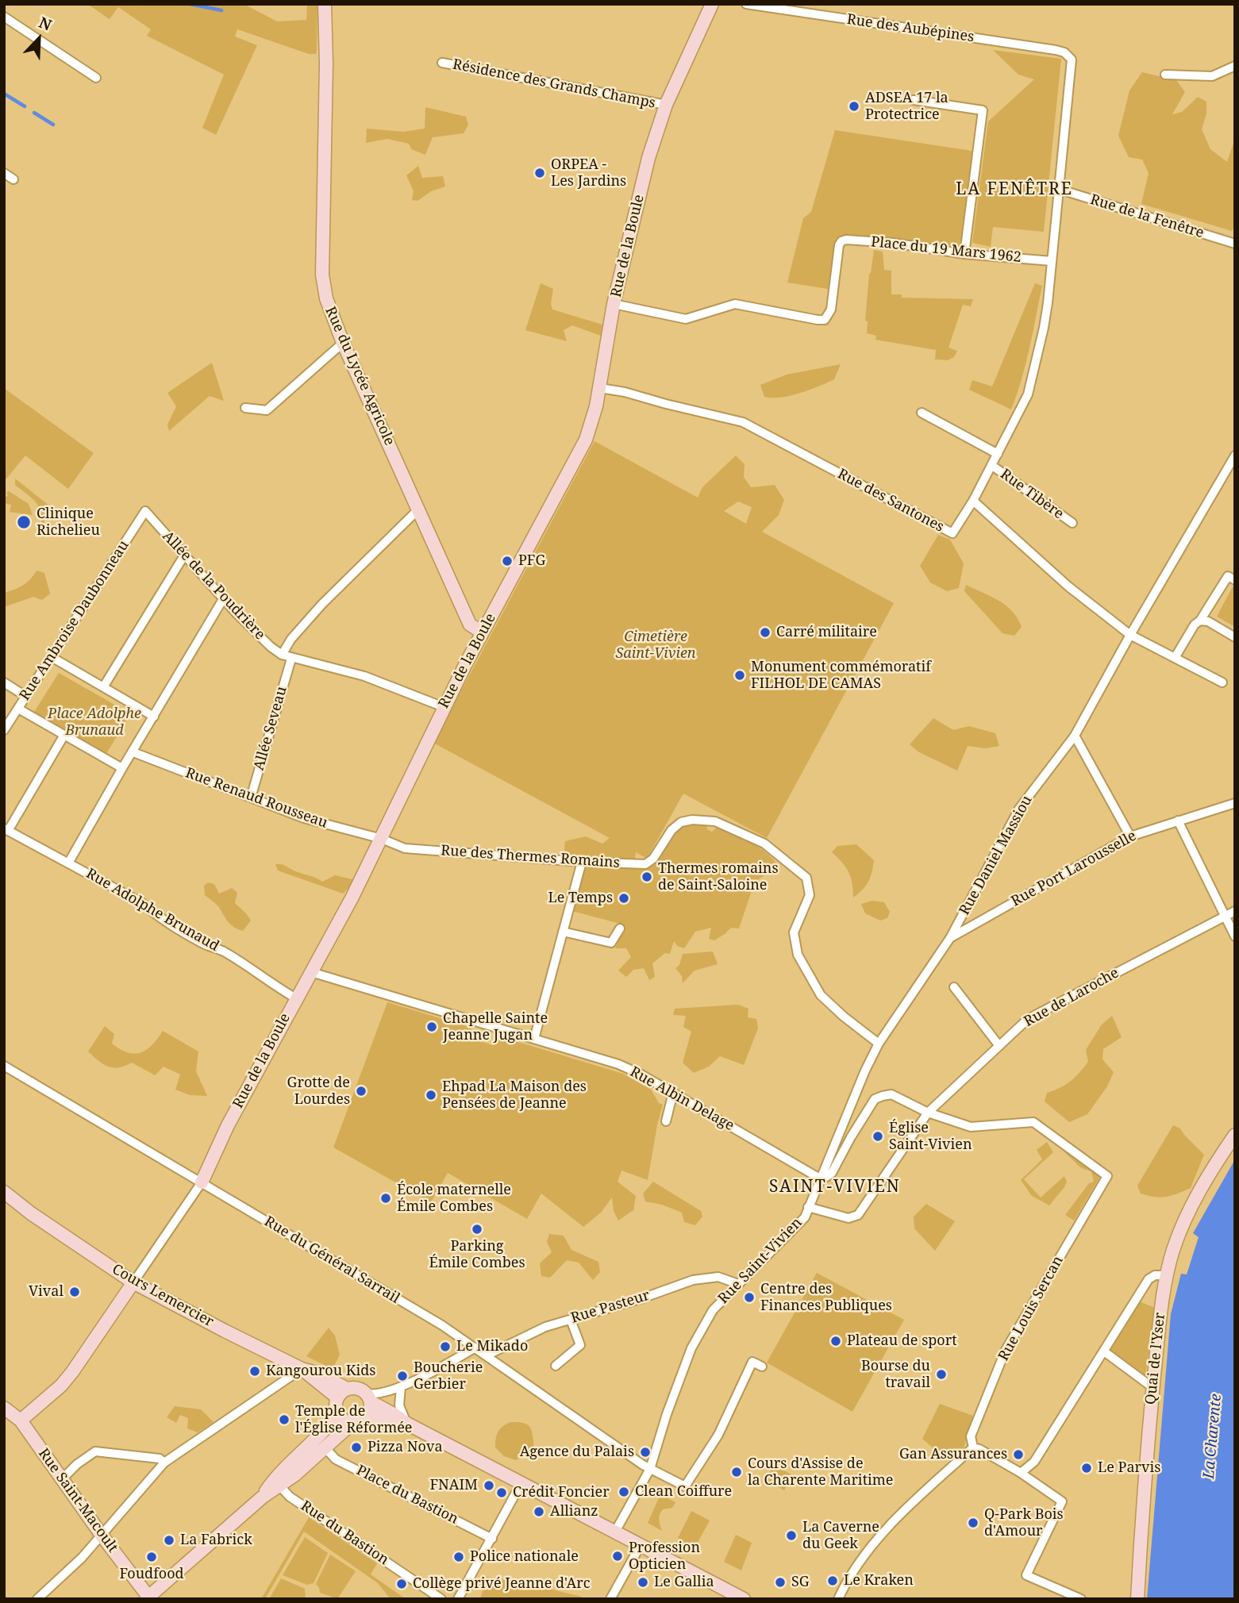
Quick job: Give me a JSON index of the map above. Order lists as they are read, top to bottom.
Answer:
{
  "streets": {
    "street": [
      "Rue des Aubépines",
      "Résidence des Grands Champs",
      "Rue de la Fenêtre",
      "Rue de la Boule",
      "Place du 19 Mars 1962",
      "Rue du Lycée Agricole",
      "Rue Tibère",
      "Rue des Santones",
      "Allée de la Poudrière",
      "Rue Ambroise Daubonneau",
      "Allée Seveau",
      "Rue Renaud Rousseau",
      "Rue Daniel Massiou",
      "Rue des Thermes Romains",
      "Rue Port Larousselle",
      "Rue Adolphe Brunaud",
      "Rue de Laroche",
      "Rue Albin Delage",
      "Rue du Général Sarrail",
      "Rue Saint-Vivien",
      "Cours Lemercier",
      "Rue Pasteur",
      "Rue Louis Sercan",
      "Quai de l'Yser",
      "Place du Bastion",
      "Rue Saint-Macoult",
      "Rue du Bastion"
    ]
  },
  "crossings": [
    ["Rue des Aubépines", "Rue de la Fenêtre"],
    ["Résidence des Grands Champs", "Rue de la Boule"],
    ["Rue de la Boule", "Place du 19 Mars 1962"],
    ["Rue de la Boule", "Rue du Lycée Agricole"],
    ["Rue de la Boule", "Rue des Santones"],
    ["Rue de la Boule", "Allée de la Poudrière"],
    ["Rue de la Boule", "Rue Renaud Rousseau"],
    ["Rue de la Boule", "Rue des Thermes Romains"],
    ["Rue de la Boule", "Rue Adolphe Brunaud"],
    ["Rue de la Boule", "Rue Albin Delage"],
    ["Rue de la Boule", "Rue du Général Sarrail"],
    ["Rue de la Boule", "Cours Lemercier"],
    ["Allée de la Poudrière", "Rue Ambroise Daubonneau"],
    ["Allée de la Poudrière", "Allée Seveau"],
    ["Allée Seveau", "Rue Renaud Rousseau"],
    ["Rue Renaud Rousseau", "Rue des Thermes Romains"],
    ["Rue Daniel Massiou", "Rue des Thermes Romains"],
    ["Rue Daniel Massiou", "Rue Port Larousselle"],
    ["Rue Daniel Massiou", "Rue de Laroche"],
    ["Rue Daniel Massiou", "Rue Albin Delage"],
    ["Rue Daniel Massiou", "Rue Saint-Vivien"],
    ["Rue de Laroche", "Rue Saint-Vivien"],
    ["Rue de Laroche", "Rue Louis Sercan"],
    ["Rue du Général Sarrail", "Rue Saint-Vivien"],
    ["Rue du Général Sarrail", "Rue Pasteur"],
    ["Rue Saint-Vivien", "Rue Pasteur"]
  ],
  "districts": ["LA FENÊTRE", "SAINT-VIVIEN"],
  "water": ["La Charente"],
  "parks": ["Cimetière Saint-Vivien", "Place Adolphe Brunaud"],
  "places": [
    "ADSEA 17 la Protectrice",
    "ORPEA - Les Jardins",
    "Clinique Richelieu",
    "PFG",
    "Carré militaire",
    "Monument commémoratif FILHOL DE CAMAS",
    "Thermes romains de Saint-Saloine",
    "Le Temps",
    "Chapelle Sainte Jeanne Jugan",
    "Grotte de Lourdes",
    "Ehpad La Maison des Pensées de Jeanne",
    "Église Saint-Vivien",
    "École maternelle Émile Combes",
    "Parking Émile Combes",
    "Vival",
    "Centre des Finances Publiques",
    "Plateau de sport",
    "Le Mikado",
    "Kangourou Kids",
    "Bourse du travail",
    "Boucherie Gerbier",
    "Temple de l'Église Réformée",
    "Pizza Nova",
    "Agence du Palais",
    "Gan Assurances",
    "Le Parvis",
    "Cours d'Assise de la Charente Maritime",
    "FNAIM",
    "Clean Coiffure",
    "Crédit Foncier",
    "Allianz",
    "Q-Park Bois d'Amour",
    "La Caverne du Geek",
    "La Fabrick",
    "Profession Opticien",
    "Foudfood",
    "Police nationale",
    "Le Kraken",
    "Le Gallia",
    "SG",
    "Collège privé Jeanne d'Arc"
  ],
  "north": "top right"
}
